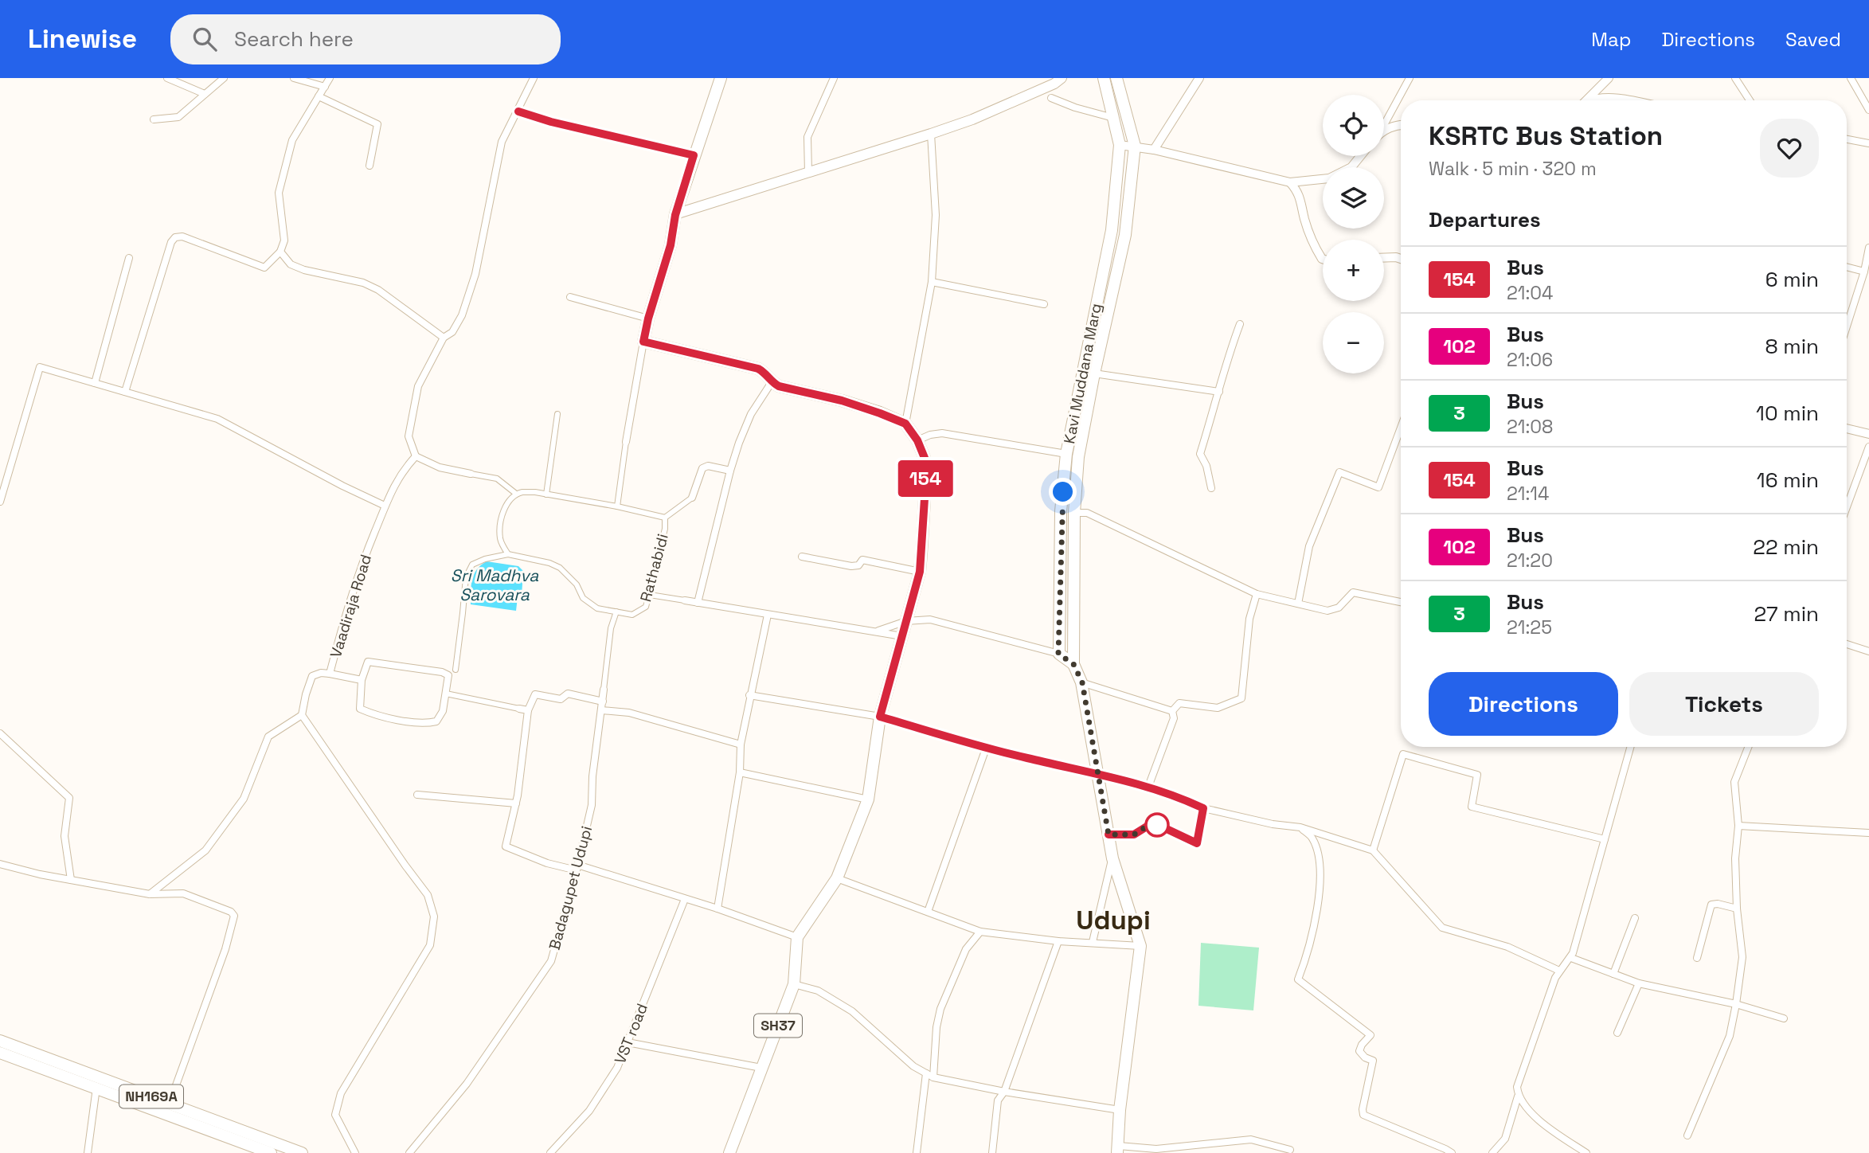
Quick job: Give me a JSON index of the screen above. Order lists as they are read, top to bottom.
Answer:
{
  "streets": {
    "main road": ["Kavi Muddana Marg", "SH37", "NH169A"],
    "street": [
      "Rathabidi",
      "Vaadiraja Road",
      "Badagupet Udupi",
      "VST road"
    ]
  },
  "crossings": [
    ["Rathabidi", "Badagupet Udupi"]
  ],
  "districts": ["Udupi"],
  "water": ["Sri Madhva Sarovara"],
  "lines": ["bus line 154"],
  "page": {
    "header": "Linewise",
    "search": "Search here",
    "nav": ["Map", "Directions", "Saved"],
    "on_map": "154",
    "map_buttons": ["+", "−"],
    "heading": [
      ["KSRTC Bus Station", "Walk · 5 min · 320 m"],
      "Departures"
    ],
    "list": [
      {
        "mark": "154",
        "name": "Bus",
        "note": "21:04",
        "value": "6 min"
      },
      {
        "mark": "102",
        "name": "Bus",
        "note": "21:06",
        "value": "8 min"
      },
      {
        "mark": "3",
        "name": "Bus",
        "note": "21:08",
        "value": "10 min"
      },
      {
        "mark": "154",
        "name": "Bus",
        "note": "21:14",
        "value": "16 min"
      },
      {
        "mark": "102",
        "name": "Bus",
        "note": "21:20",
        "value": "22 min"
      },
      {
        "mark": "3",
        "name": "Bus",
        "note": "21:25",
        "value": "27 min"
      }
    ],
    "buttons": ["Directions", "Tickets"]
  }
}
